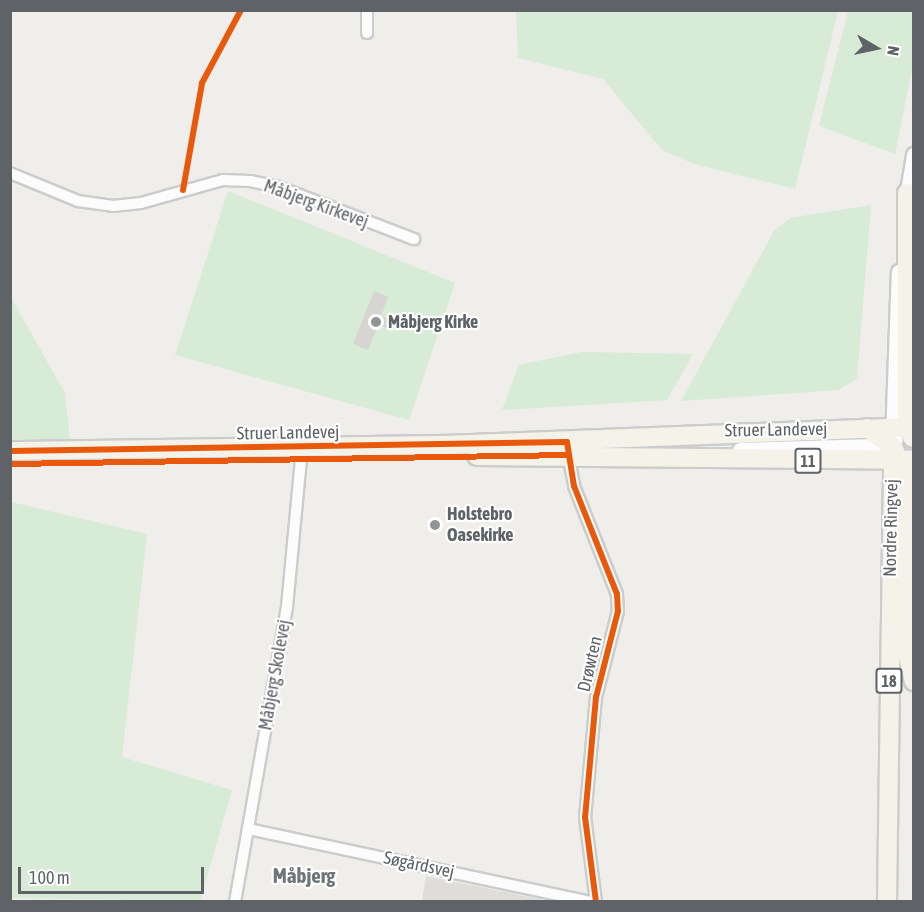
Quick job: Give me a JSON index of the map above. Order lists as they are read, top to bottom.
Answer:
{
  "streets": {
    "main road": [
      "Struer Landevej",
      "11",
      "Nordre Ringvej",
      "18"
    ],
    "street": [
      "Måbjerg Kirkevej",
      "Drøwten",
      "Måbjerg Skolevej",
      "Søgårdsvej"
    ]
  },
  "crossings": [
    ["Struer Landevej", "Nordre Ringvej"],
    ["Struer Landevej", "Drøwten"],
    ["Struer Landevej", "Måbjerg Skolevej"],
    ["Måbjerg Skolevej", "Søgårdsvej"]
  ],
  "districts": ["Måbjerg"],
  "places": ["Måbjerg Kirke", "Holstebro Oasekirke"],
  "scale_bar": "100 m",
  "north": "right"
}
